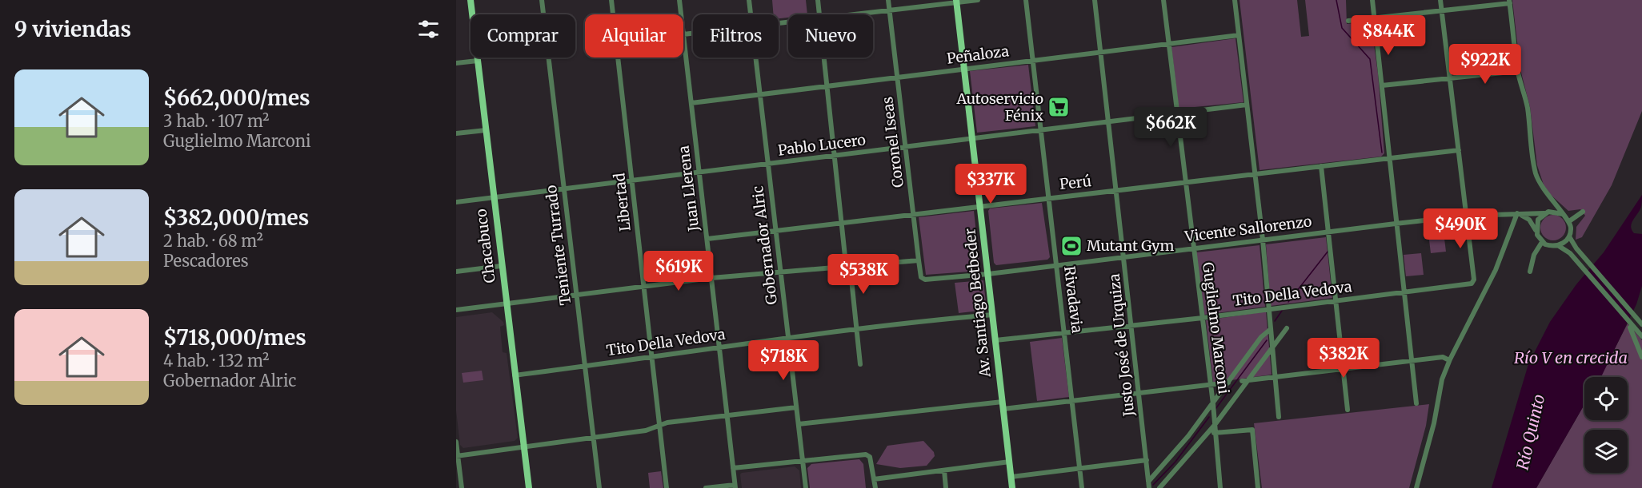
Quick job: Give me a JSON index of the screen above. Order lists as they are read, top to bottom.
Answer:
{
  "streets": {
    "main road": ["Chacabuco", "Av. Santiago Betbeder"],
    "street": [
      "Peñaloza",
      "Coronel Iseas",
      "Pablo Lucero",
      "Perú",
      "Juan Llerena",
      "Libertad",
      "Vicente Sallorenzo",
      "Teniente Turrado",
      "Gobernador Alric",
      "Tito Della Vedova",
      "Rivadavia",
      "Guglielmo Marconi",
      "Justo José de Urquiza"
    ]
  },
  "crossings": [
    ["Peñaloza", "Coronel Iseas"],
    ["Peñaloza", "Juan Llerena"],
    ["Peñaloza", "Gobernador Alric"],
    ["Peñaloza", "Rivadavia"],
    ["Peñaloza", "Av. Santiago Betbeder"],
    ["Peñaloza", "Guglielmo Marconi"],
    ["Peñaloza", "Justo José de Urquiza"],
    ["Coronel Iseas", "Pablo Lucero"],
    ["Coronel Iseas", "Perú"],
    ["Coronel Iseas", "Vicente Sallorenzo"],
    ["Pablo Lucero", "Juan Llerena"],
    ["Pablo Lucero", "Libertad"],
    ["Pablo Lucero", "Teniente Turrado"],
    ["Pablo Lucero", "Gobernador Alric"],
    ["Pablo Lucero", "Chacabuco"],
    ["Pablo Lucero", "Rivadavia"],
    ["Pablo Lucero", "Av. Santiago Betbeder"],
    ["Pablo Lucero", "Guglielmo Marconi"],
    ["Pablo Lucero", "Justo José de Urquiza"],
    ["Perú", "Juan Llerena"],
    ["Perú", "Gobernador Alric"],
    ["Perú", "Rivadavia"],
    ["Perú", "Av. Santiago Betbeder"],
    ["Perú", "Guglielmo Marconi"],
    ["Perú", "Justo José de Urquiza"],
    ["Juan Llerena", "Tito Della Vedova"],
    ["Libertad", "Tito Della Vedova"],
    ["Vicente Sallorenzo", "Tito Della Vedova"],
    ["Vicente Sallorenzo", "Rivadavia"],
    ["Vicente Sallorenzo", "Av. Santiago Betbeder"],
    ["Vicente Sallorenzo", "Guglielmo Marconi"],
    ["Vicente Sallorenzo", "Justo José de Urquiza"],
    ["Teniente Turrado", "Tito Della Vedova"],
    ["Gobernador Alric", "Tito Della Vedova"],
    ["Chacabuco", "Tito Della Vedova"],
    ["Tito Della Vedova", "Rivadavia"],
    ["Tito Della Vedova", "Av. Santiago Betbeder"],
    ["Tito Della Vedova", "Guglielmo Marconi"],
    ["Tito Della Vedova", "Justo José de Urquiza"]
  ],
  "water": ["Río V en crecida", "Río Quinto"],
  "places": {
    "supermarket": ["Autoservicio Fénix"],
    "sports": ["Mutant Gym"]
  },
  "page": {
    "heading": "9 viviendas",
    "chip": [
      "Comprar",
      "Alquilar",
      "Filtros",
      "Nuevo"
    ],
    "price": [
      "$844K",
      "$922K",
      "$662K",
      "$337K",
      "$490K",
      "$619K",
      "$538K",
      "$382K",
      "$718K"
    ],
    "list": [
      {
        "name": "$662,000/mes",
        "note": "3 hab. · 107 m² · Guglielmo Marconi"
      },
      {
        "name": "$382,000/mes",
        "note": "2 hab. · 68 m² · Pescadores"
      },
      {
        "name": "$718,000/mes",
        "note": "4 hab. · 132 m² · Gobernador Alric"
      }
    ]
  }
}
